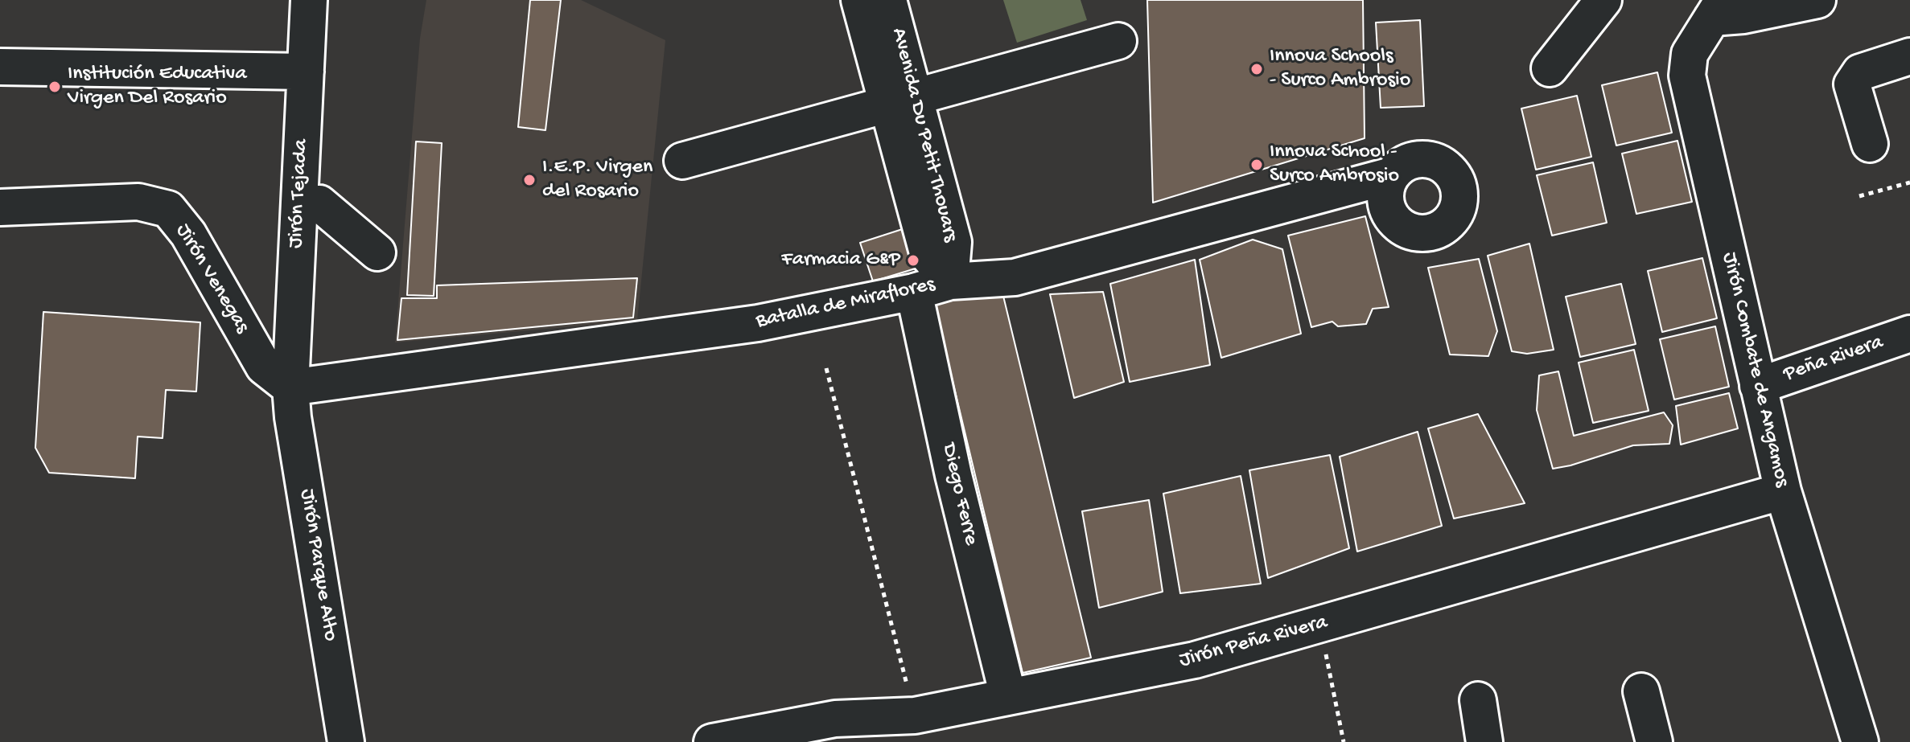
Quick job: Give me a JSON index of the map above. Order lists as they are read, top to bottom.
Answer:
{
  "streets": {
    "street": [
      "Avenida Du Petit Thouars",
      "Jirón Tejada",
      "Jirón Venegas",
      "Batalla de Miraflores",
      "Peña Rivera",
      "Jirón Combate de Angamos",
      "Diego Ferre",
      "Jirón Parque Alto",
      "Jirón Peña Rivera"
    ]
  },
  "crossings": [
    ["Avenida Du Petit Thouars", "Batalla de Miraflores"],
    ["Jirón Tejada", "Jirón Venegas"],
    ["Jirón Tejada", "Batalla de Miraflores"],
    ["Jirón Tejada", "Jirón Parque Alto"],
    ["Jirón Venegas", "Batalla de Miraflores"],
    ["Jirón Venegas", "Jirón Parque Alto"],
    ["Batalla de Miraflores", "Diego Ferre"],
    ["Batalla de Miraflores", "Jirón Parque Alto"],
    ["Peña Rivera", "Jirón Combate de Angamos"],
    ["Jirón Combate de Angamos", "Jirón Peña Rivera"],
    ["Diego Ferre", "Jirón Peña Rivera"]
  ],
  "places": [
    "Innova Schools - Surco Ambrosio",
    "Institución Educativa Virgen Del Rosario",
    "Innova School - Surco Ambrosio",
    "I.E.P. Virgen del Rosario",
    "Farmacia G&P"
  ]
}
